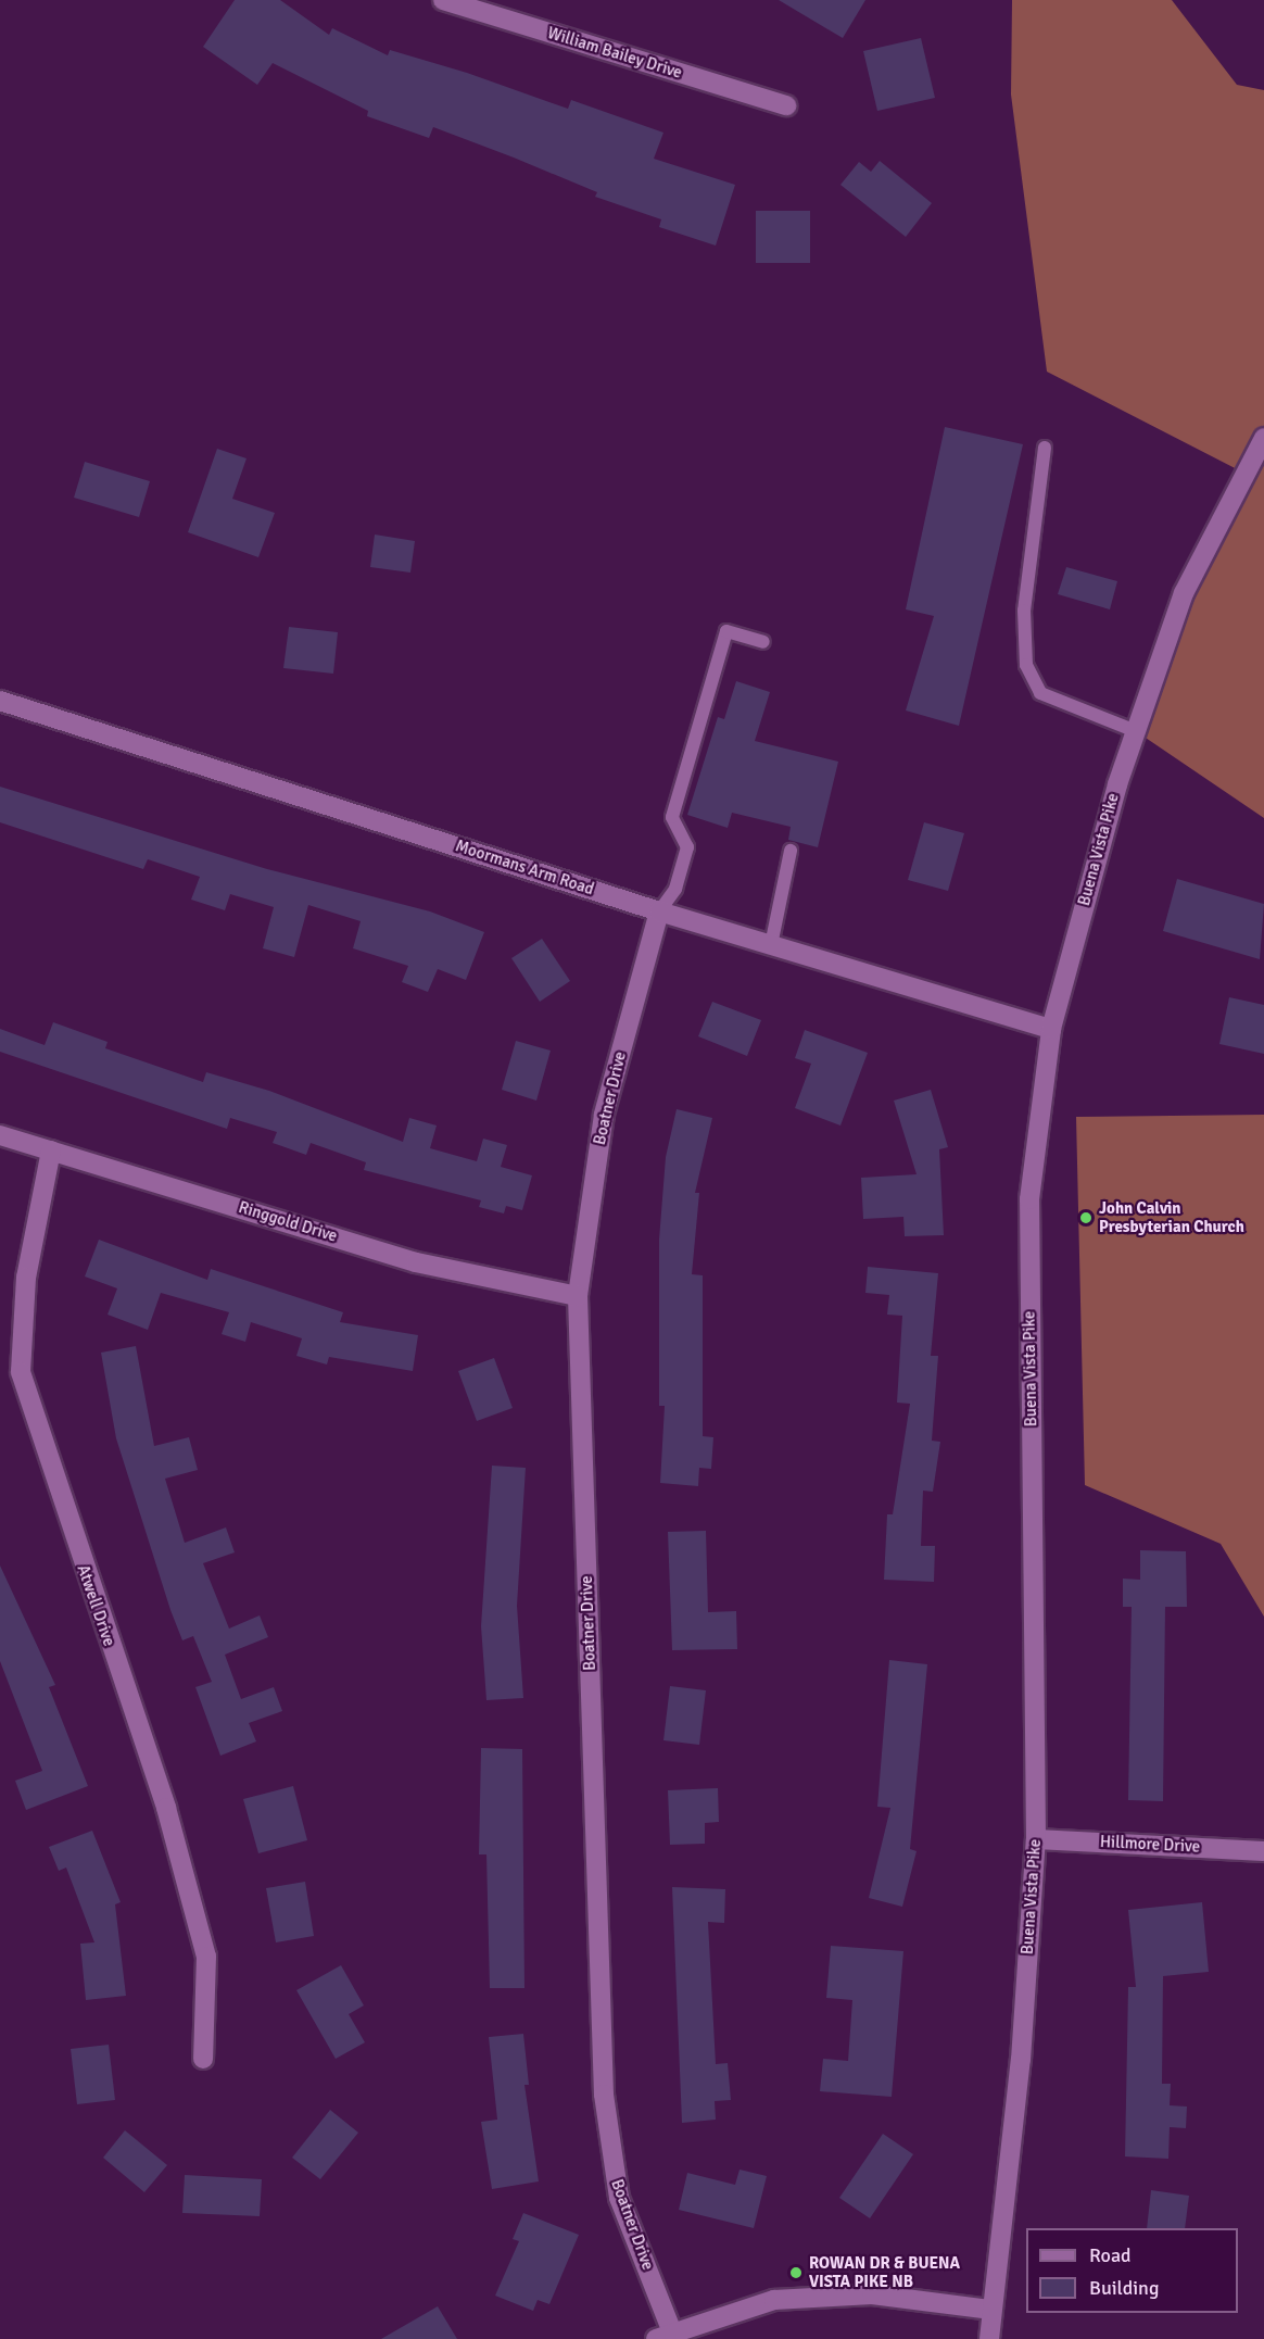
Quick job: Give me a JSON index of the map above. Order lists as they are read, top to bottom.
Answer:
{
  "streets": {
    "street": [
      "William Bailey Drive",
      "Buena Vista Pike",
      "Moormans Arm Road",
      "Boatner Drive",
      "Ringgold Drive",
      "Atwell Drive",
      "Hillmore Drive"
    ]
  },
  "crossings": [
    ["Buena Vista Pike", "Moormans Arm Road"],
    ["Buena Vista Pike", "Hillmore Drive"],
    ["Moormans Arm Road", "Boatner Drive"],
    ["Boatner Drive", "Ringgold Drive"],
    ["Ringgold Drive", "Atwell Drive"]
  ],
  "places": ["John Calvin Presbyterian Church", "ROWAN DR & BUENA VISTA PIKE NB"],
  "legend": ["Road", "Building"]
}
